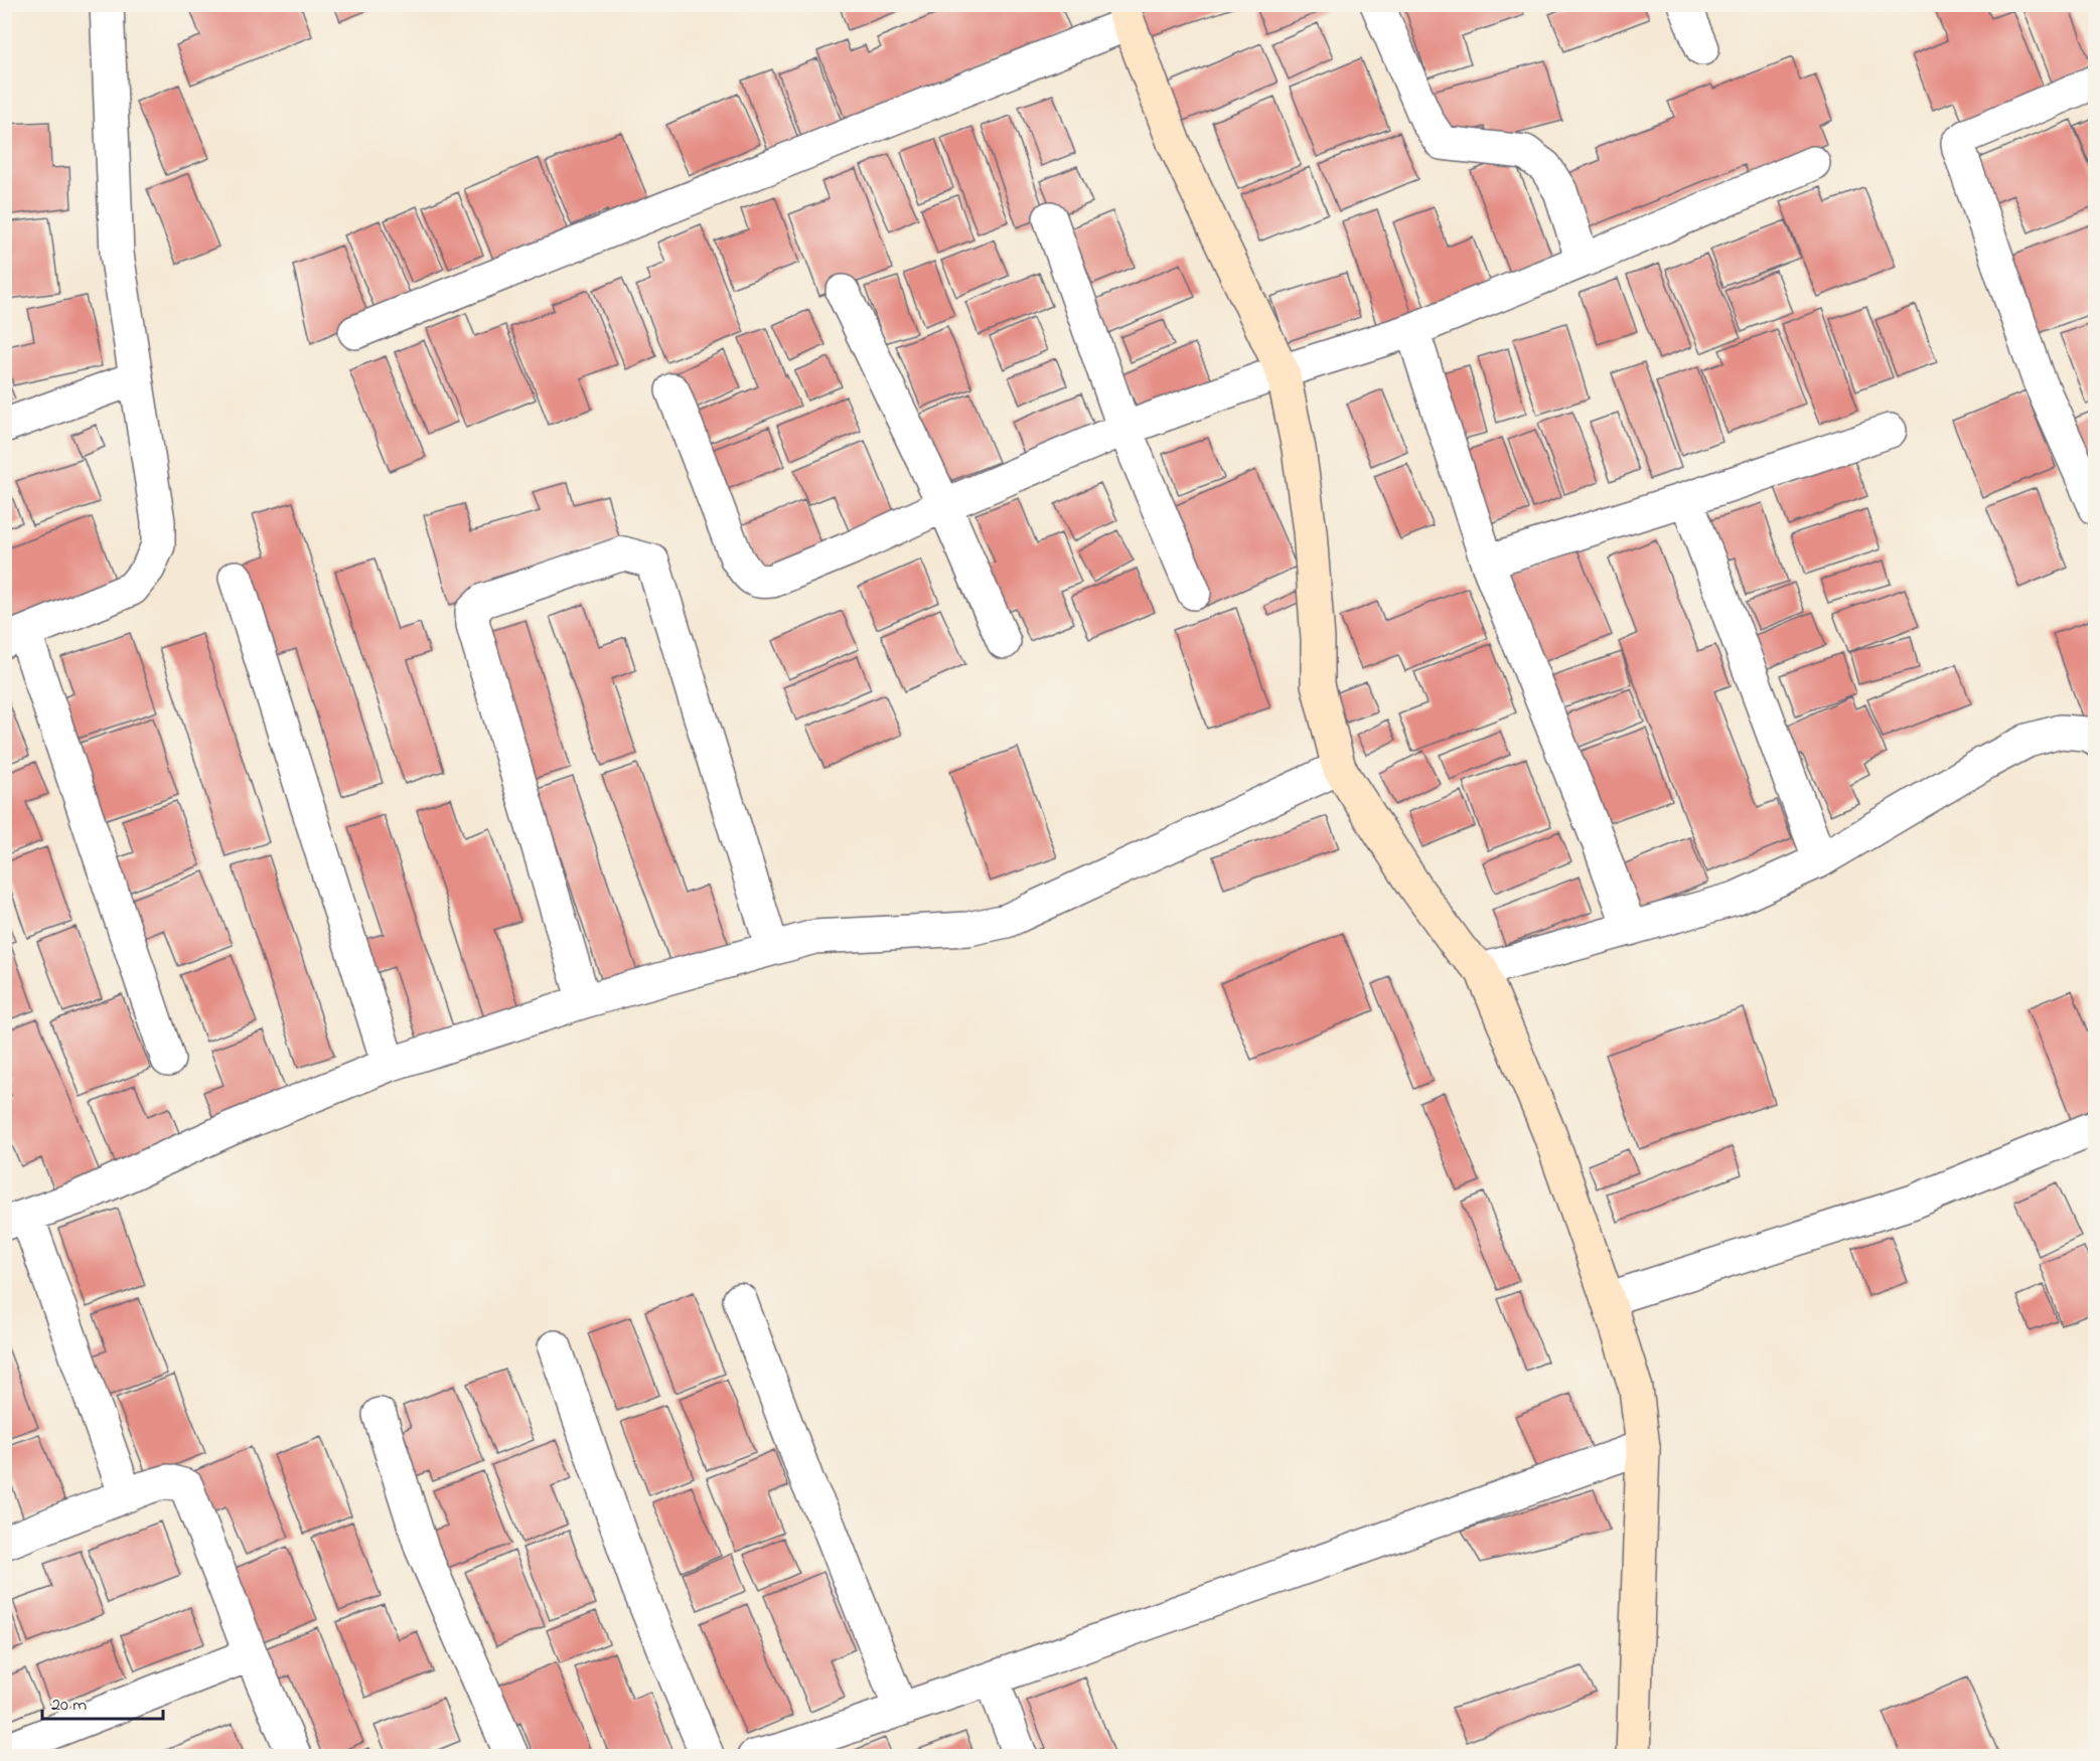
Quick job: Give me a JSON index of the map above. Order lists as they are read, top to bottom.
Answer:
{
  "scale_bar": "20 m"
}
